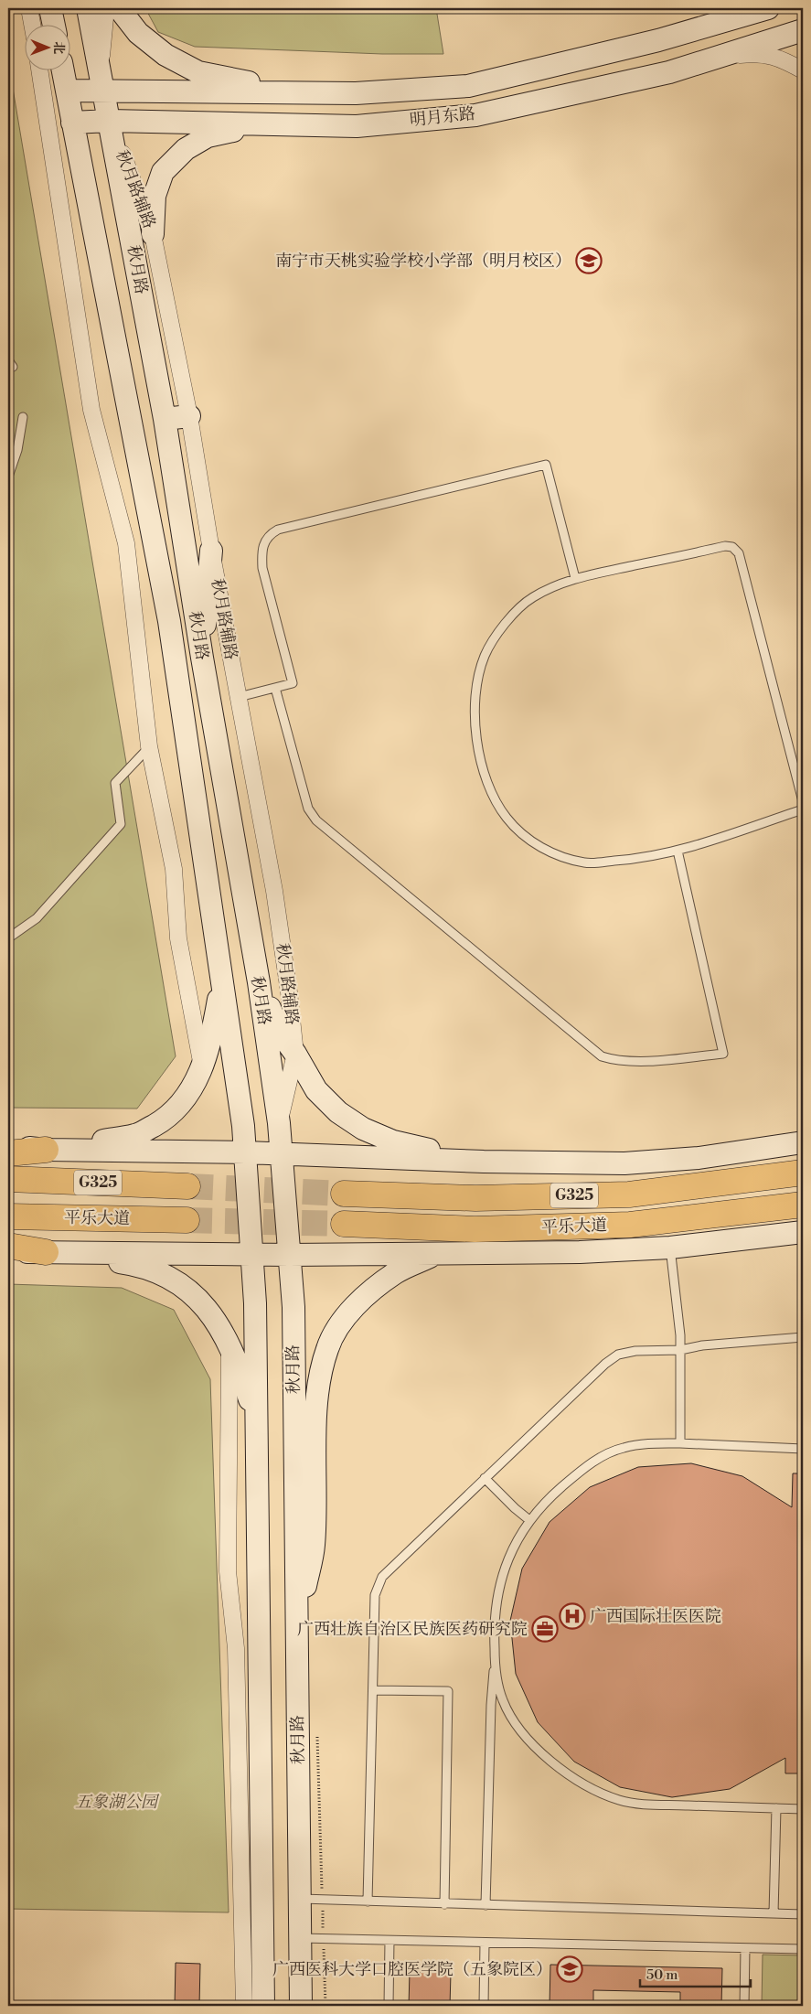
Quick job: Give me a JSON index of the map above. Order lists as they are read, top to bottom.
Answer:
{
  "streets": {
    "highway": ["G325", "平乐大道"],
    "main road": ["明月东路", "秋月路"],
    "street": ["秋月路辅路"]
  },
  "crossings": [
    ["明月东路", "秋月路辅路"],
    ["明月东路", "秋月路"],
    ["秋月路辅路", "秋月路"]
  ],
  "parks": ["五象湖公园"],
  "places": {
    "school or university": ["南宁市天桃实验学校小学部（明月校区）", "广西医科大学口腔医学院（五象院区）"],
    "hospital": ["广西国际壮医医院"],
    "office": ["广西壮族自治区民族医药研究院"]
  },
  "scale_bar": "50 m",
  "north": "right"
}
